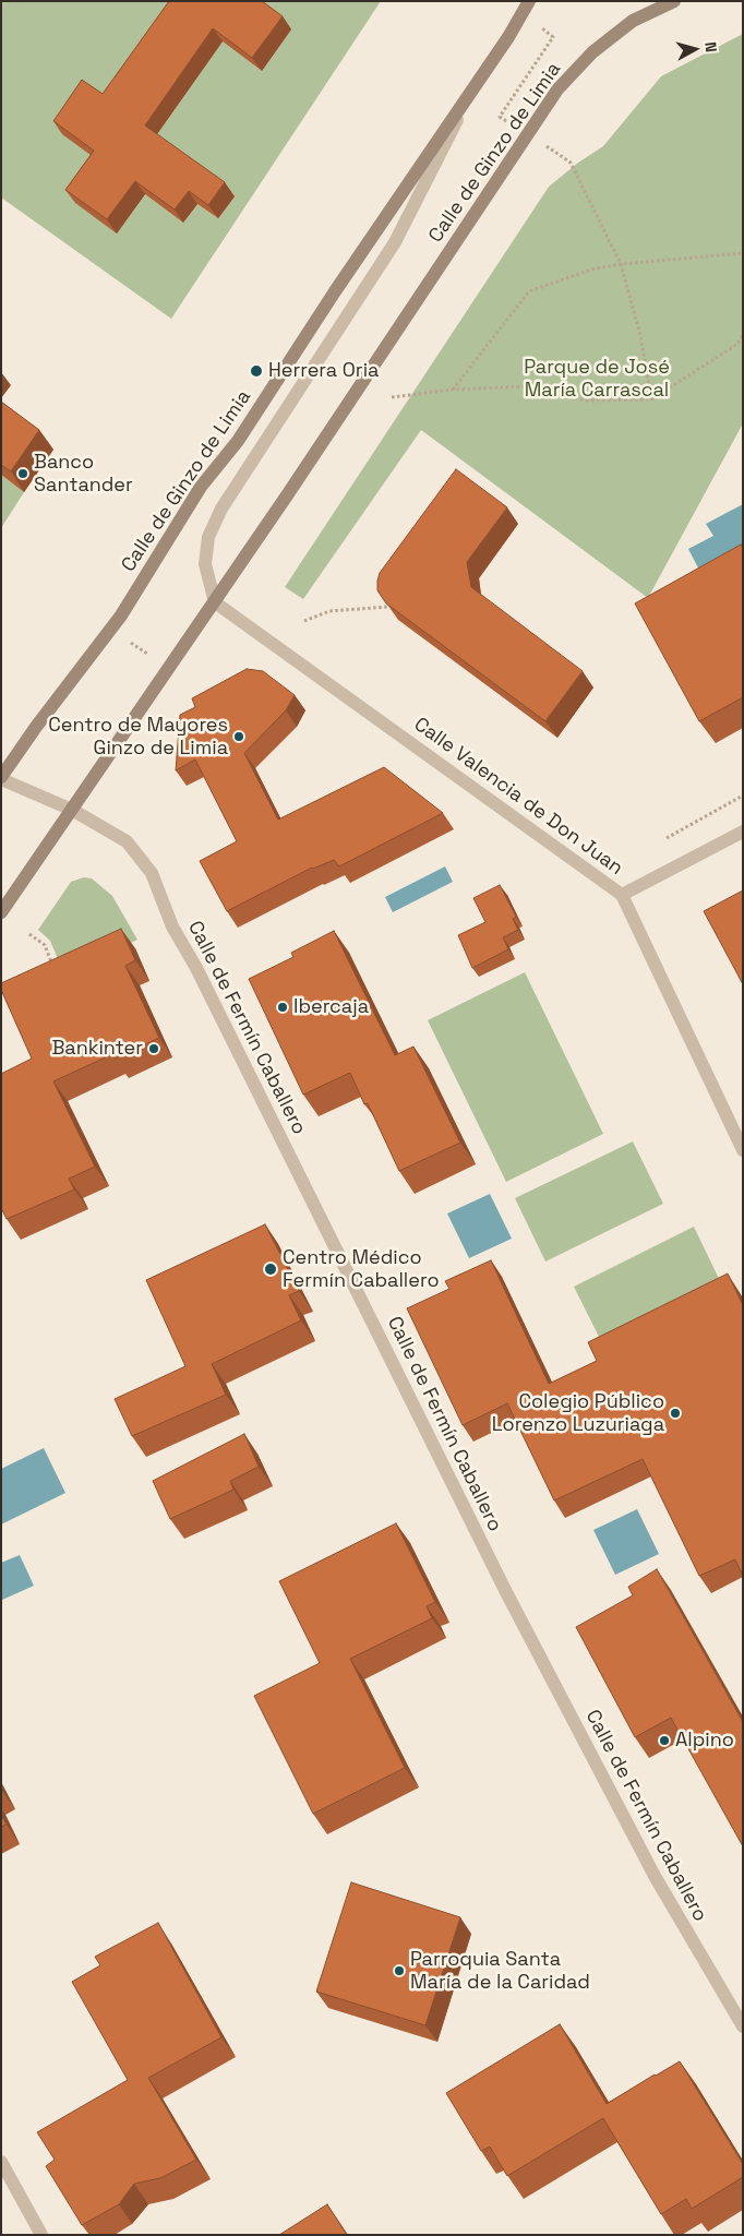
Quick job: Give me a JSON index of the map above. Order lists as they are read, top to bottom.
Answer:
{
  "streets": {
    "main road": ["Calle de Ginzo de Limia"],
    "street": ["Calle Valencia de Don Juan", "Calle de Fermín Caballero"]
  },
  "crossings": [
    ["Calle de Ginzo de Limia", "Calle Valencia de Don Juan"],
    ["Calle de Ginzo de Limia", "Calle de Fermín Caballero"]
  ],
  "parks": ["Parque de José María Carrascal"],
  "places": [
    "Herrera Oria",
    "Banco Santander",
    "Centro de Mayores Ginzo de Limia",
    "Ibercaja",
    "Bankinter",
    "Centro Médico Fermín Caballero",
    "Colegio Público Lorenzo Luzuriaga",
    "Alpino",
    "Parroquia Santa María de la Caridad"
  ],
  "north": "right"
}
